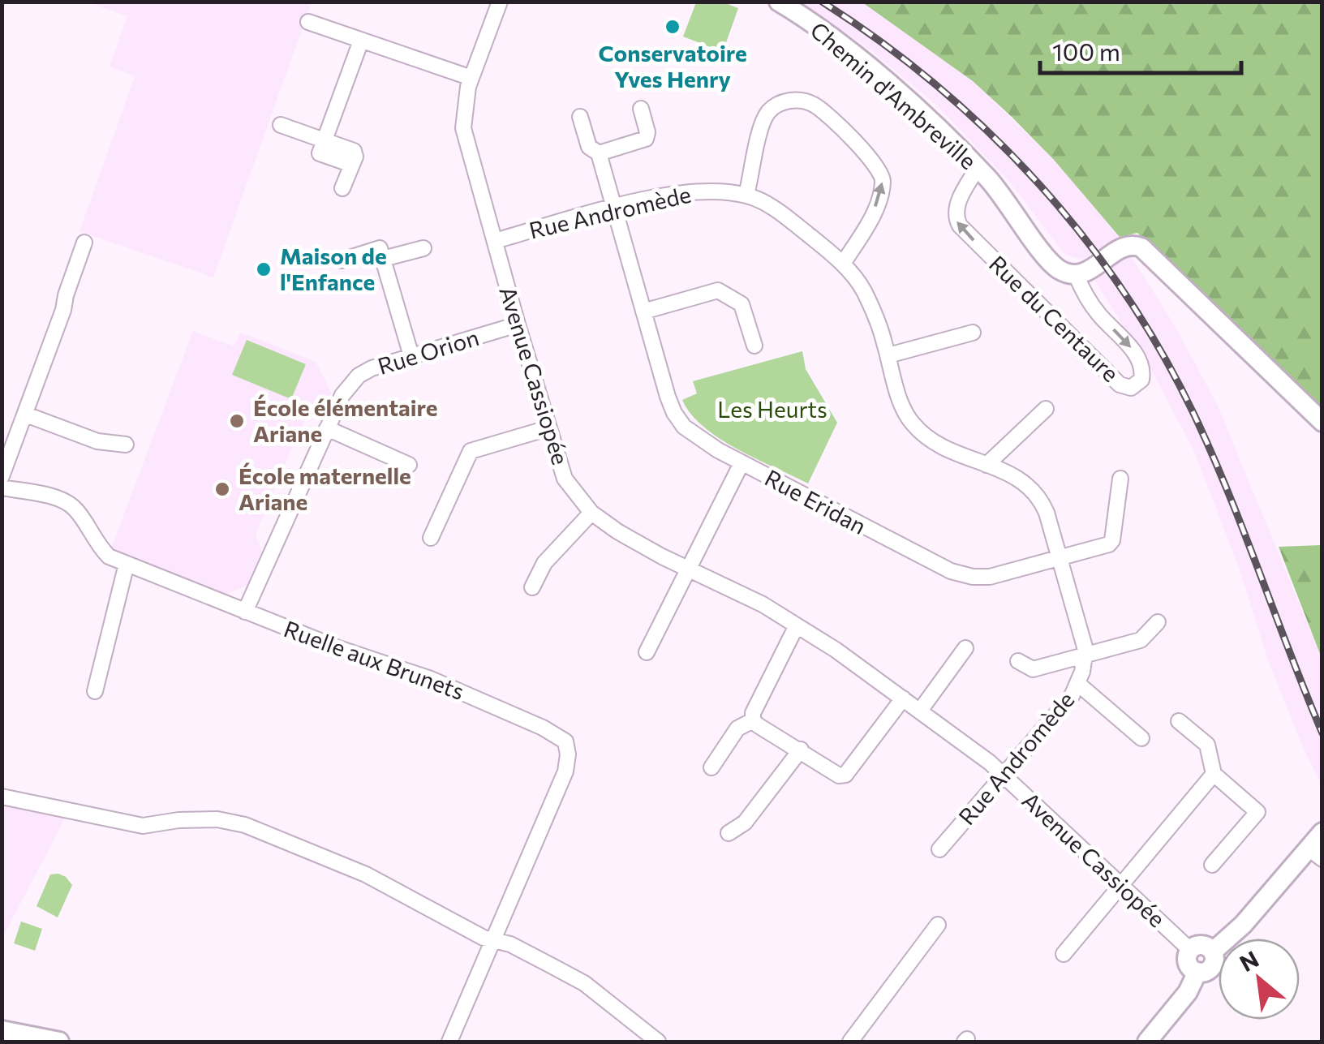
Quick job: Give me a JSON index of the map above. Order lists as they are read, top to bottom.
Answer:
{
  "streets": {
    "street": [
      "Chemin d'Ambreville",
      "Rue Andromède",
      "Rue du Centaure",
      "Rue Orion",
      "Avenue Cassiopée",
      "Rue Eridan",
      "Ruelle aux Brunets"
    ]
  },
  "crossings": [
    ["Chemin d'Ambreville", "Rue du Centaure"],
    ["Rue Andromède", "Avenue Cassiopée"],
    ["Rue Andromède", "Rue Eridan"],
    ["Rue Orion", "Avenue Cassiopée"],
    ["Rue Orion", "Ruelle aux Brunets"]
  ],
  "parks": ["Les Heurts"],
  "places": [
    "Conservatoire Yves Henry",
    "Maison de l'Enfance",
    "École élémentaire Ariane",
    "École maternelle Ariane"
  ],
  "scale_bar": "100 m",
  "north": "top left"
}
